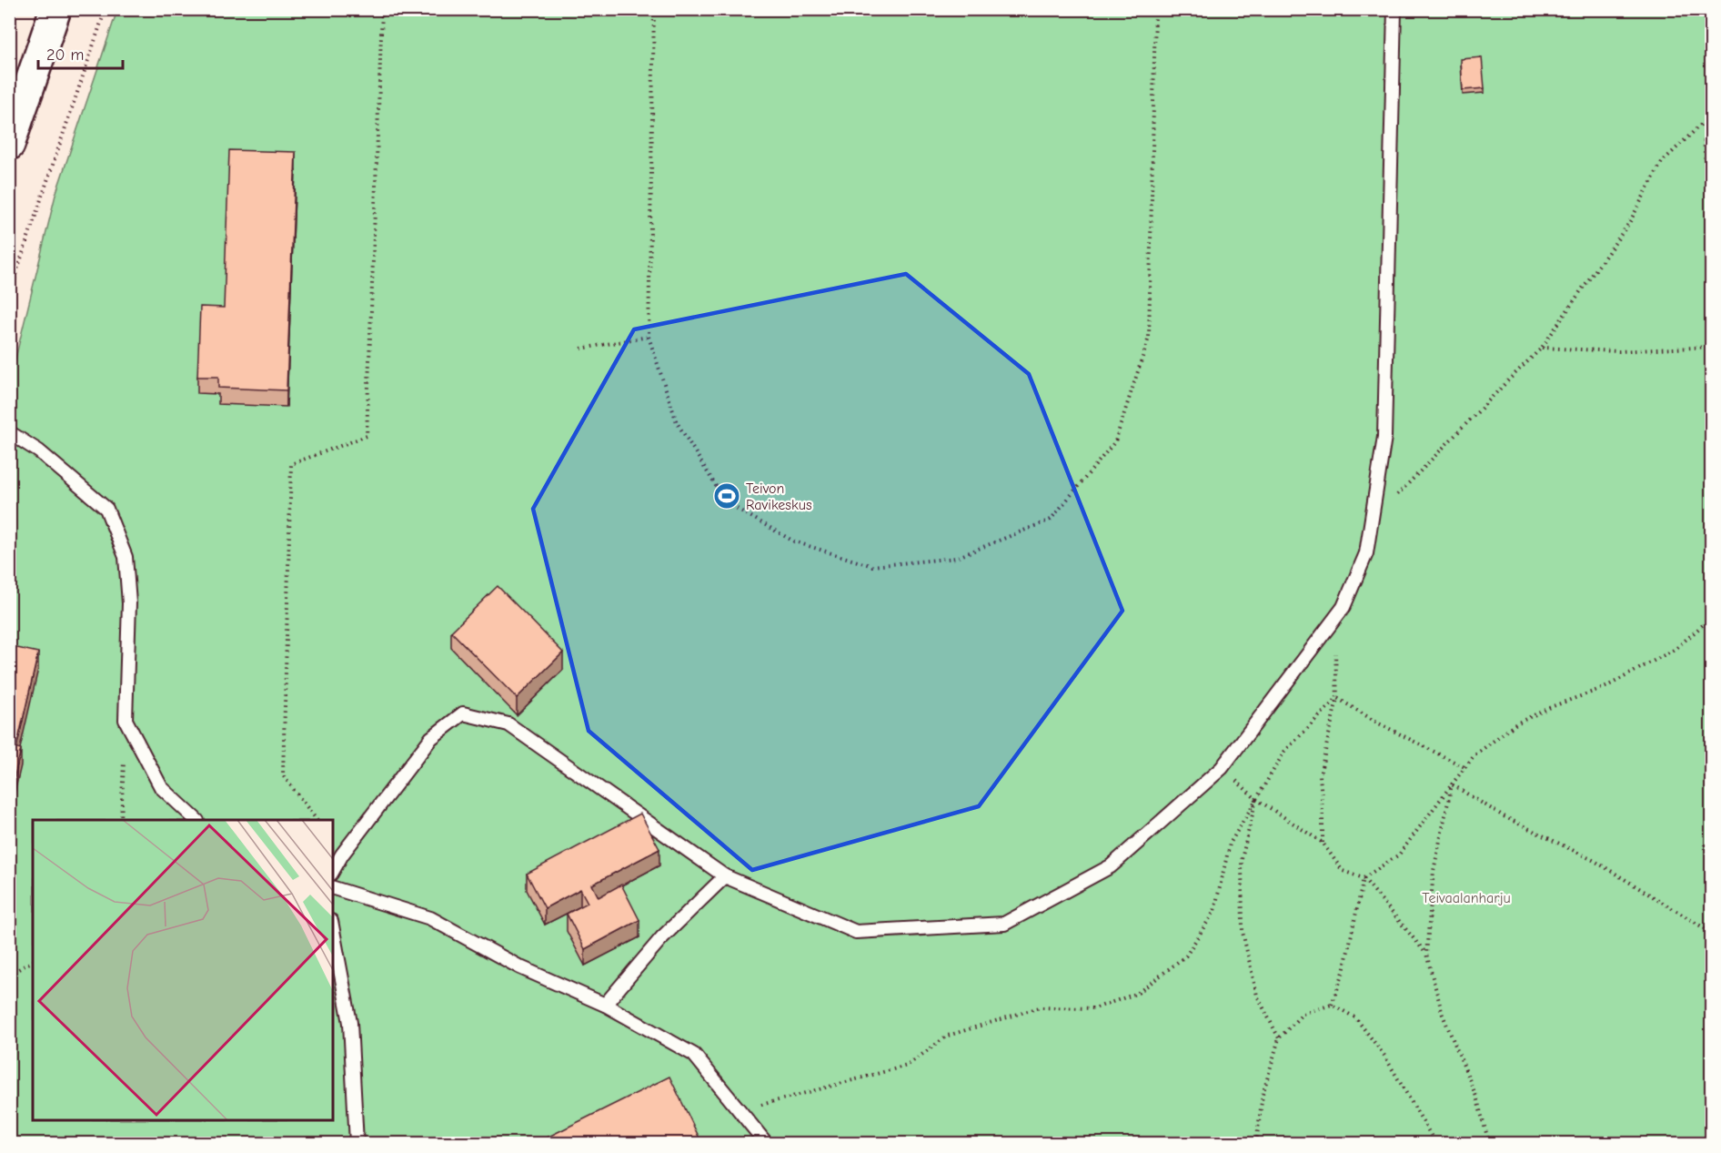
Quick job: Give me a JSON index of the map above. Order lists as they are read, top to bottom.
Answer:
{
  "parks": ["Teivaalanharju"],
  "places": {
    "sports": ["Teivon Ravikeskus"]
  },
  "scale_bar": "20 m"
}
